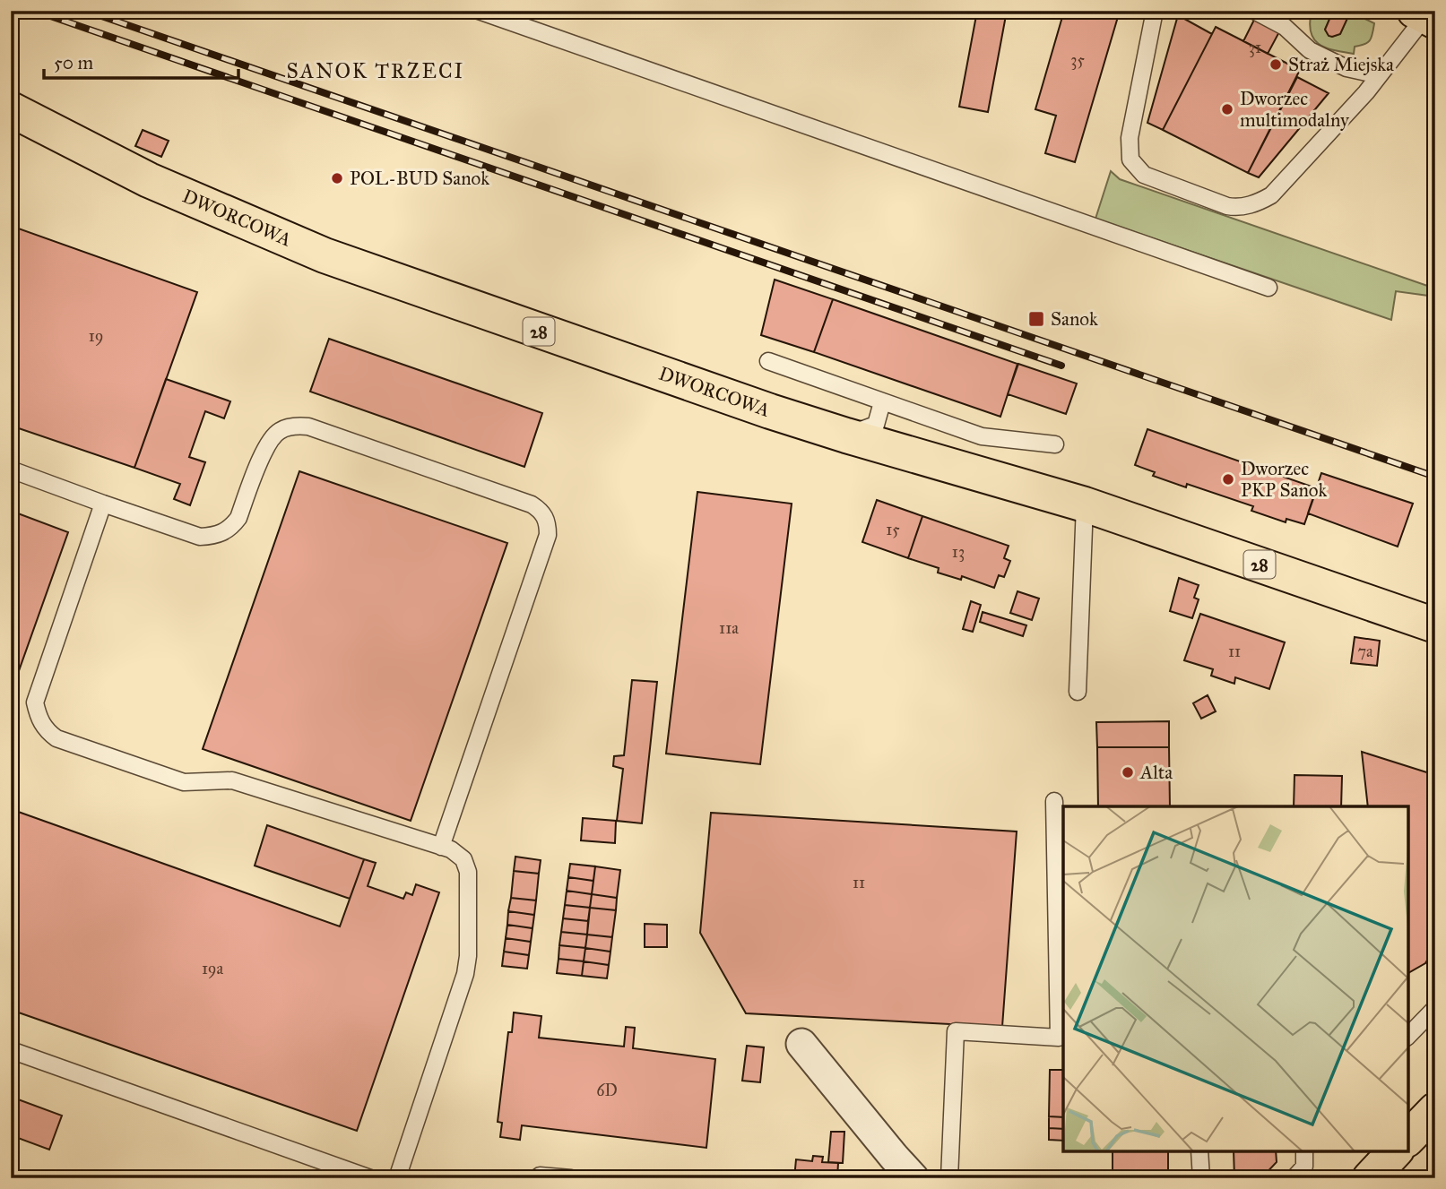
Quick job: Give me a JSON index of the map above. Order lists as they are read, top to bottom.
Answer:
{
  "streets": {
    "main road": ["DWORCOWA", "28"]
  },
  "districts": ["SANOK TRZECI"],
  "places": {
    "other": [
      "Straż Miejska",
      "Dworzec multimodalny",
      "POL-BUD Sanok",
      "Dworzec PKP Sanok",
      "Alta"
    ],
    "transit": ["Sanok"]
  },
  "house_numbers": [
    "31",
    "35",
    "19",
    "15",
    "13",
    "11a",
    "11",
    "7a",
    "11",
    "19a",
    "6D"
  ],
  "scale_bar": "50 m"
}
